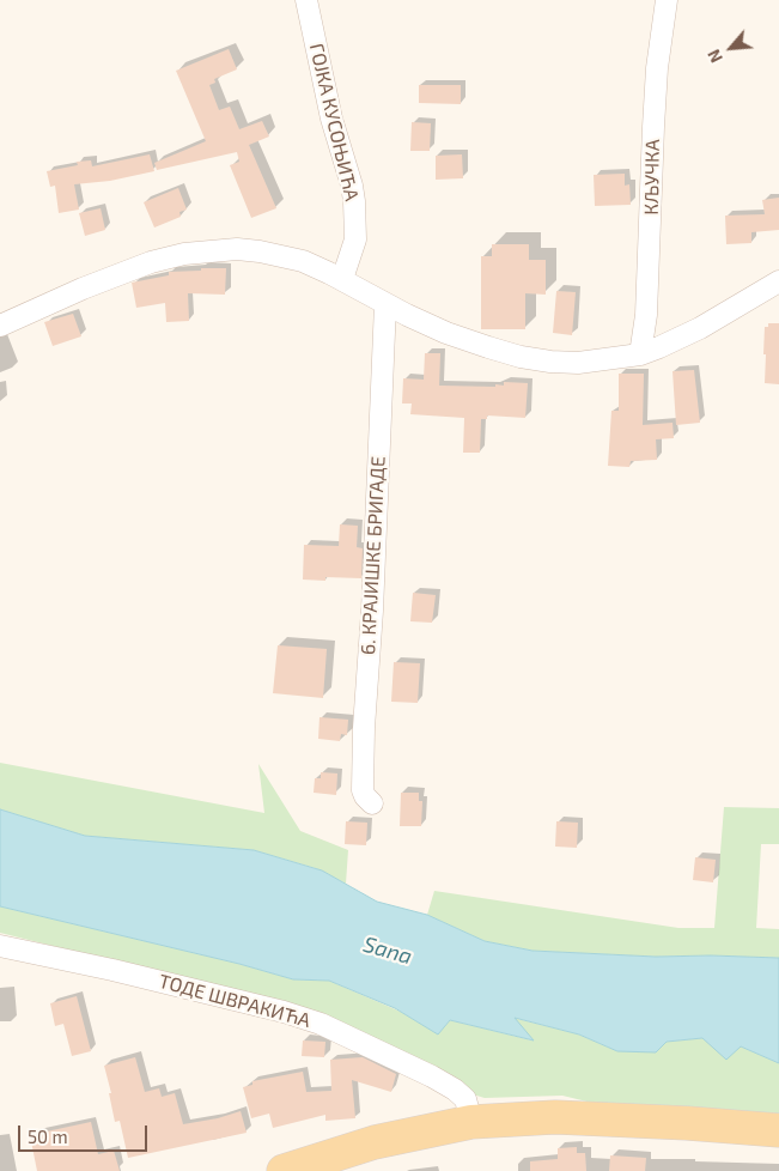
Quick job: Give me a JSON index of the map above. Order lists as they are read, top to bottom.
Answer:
{
  "streets": {
    "street": [
      "ГОЈКА КУСОЊИЋА",
      "КЉУЧКА",
      "6. КРАЈИШКЕ БРИГАДЕ",
      "ТОДЕ ШВРАКИЋА"
    ]
  },
  "water": ["Sana"],
  "scale_bar": "50 m",
  "north": "bottom left"
}
